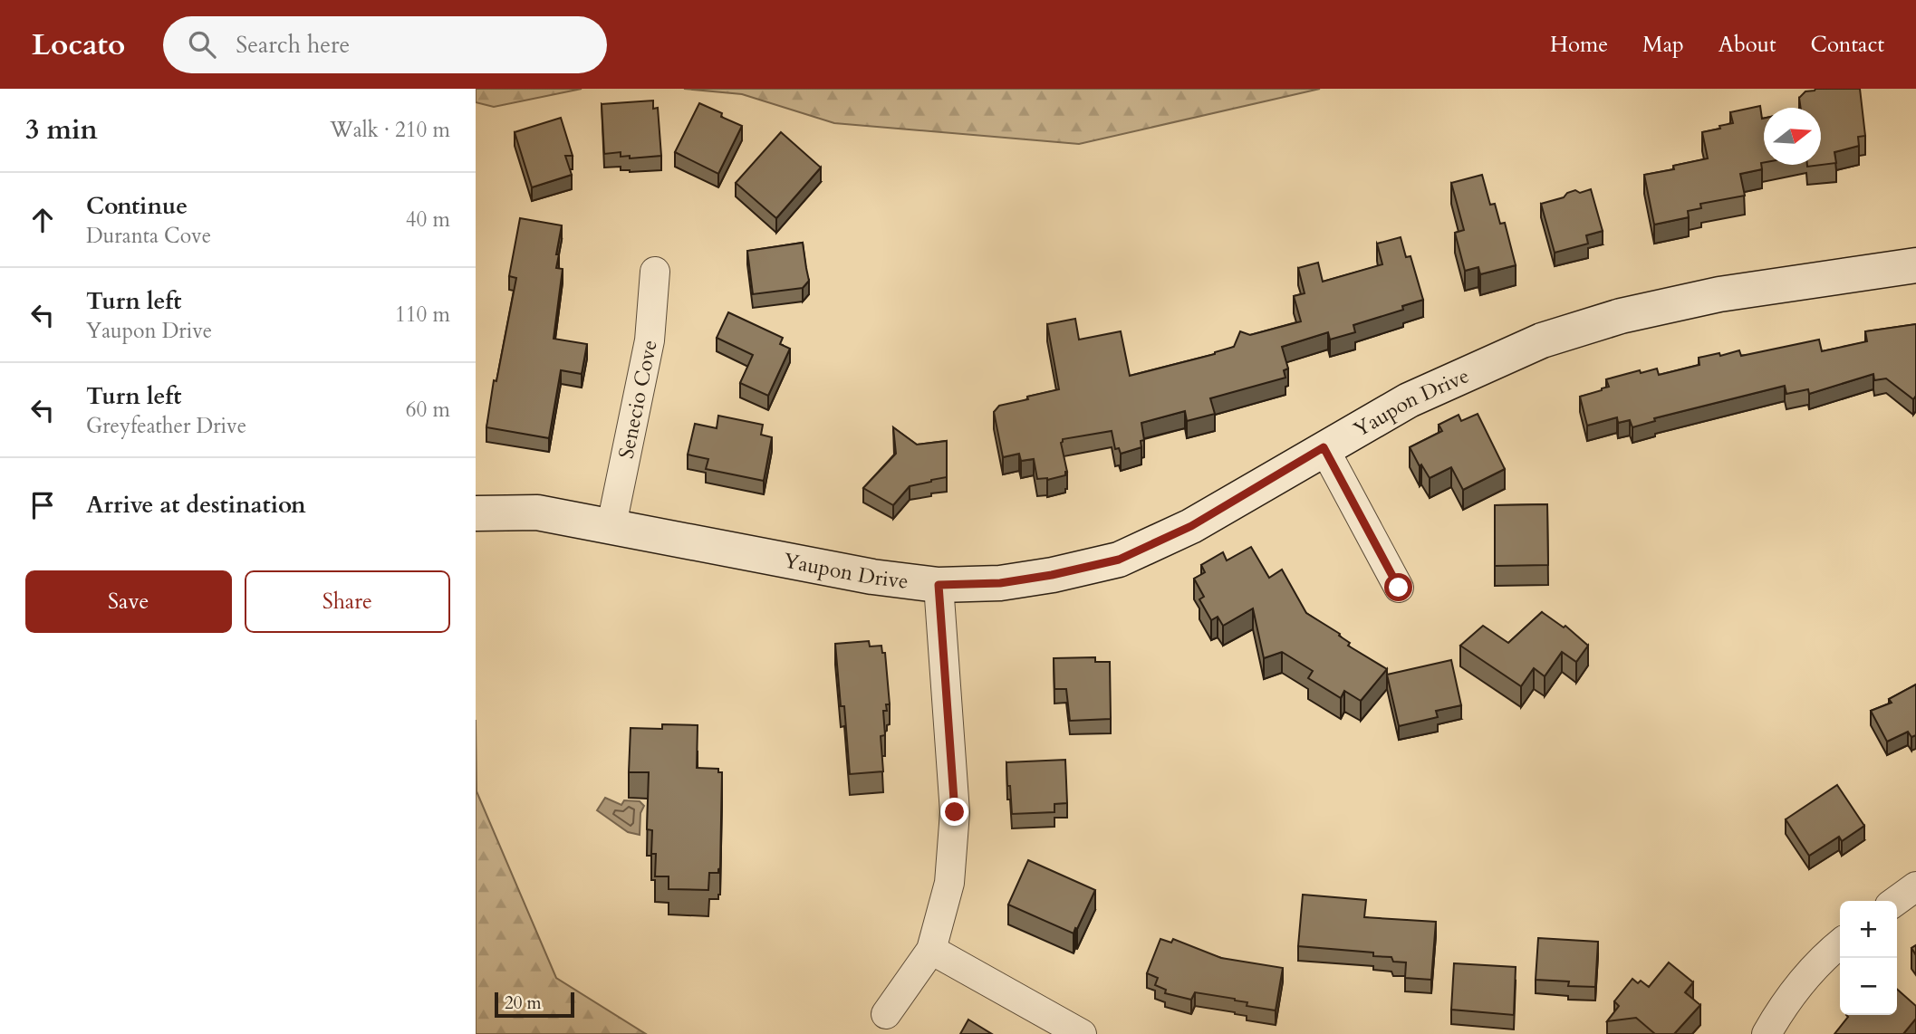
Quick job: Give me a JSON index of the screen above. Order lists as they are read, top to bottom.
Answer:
{
  "streets": {
    "street": ["Senecio Cove", "Yaupon Drive"]
  },
  "crossings": [
    ["Senecio Cove", "Yaupon Drive"]
  ],
  "scale_bar": "20 m",
  "north": "right",
  "page": {
    "header": "Locato",
    "search": "Search here",
    "nav": [
      "Home",
      "Map",
      "About",
      "Contact"
    ],
    "heading": ["3 min", "Walk · 210 m"],
    "list": [
      ["Continue", "Duranta Cove", "40 m"],
      ["Turn left", "Yaupon Drive", "110 m"],
      ["Turn left", "Greyfeather Drive", "60 m"],
      "Arrive at destination"
    ],
    "buttons": ["Save", "Share"],
    "map_buttons": ["+", "−"],
    "scale": "20 m"
  }
}
